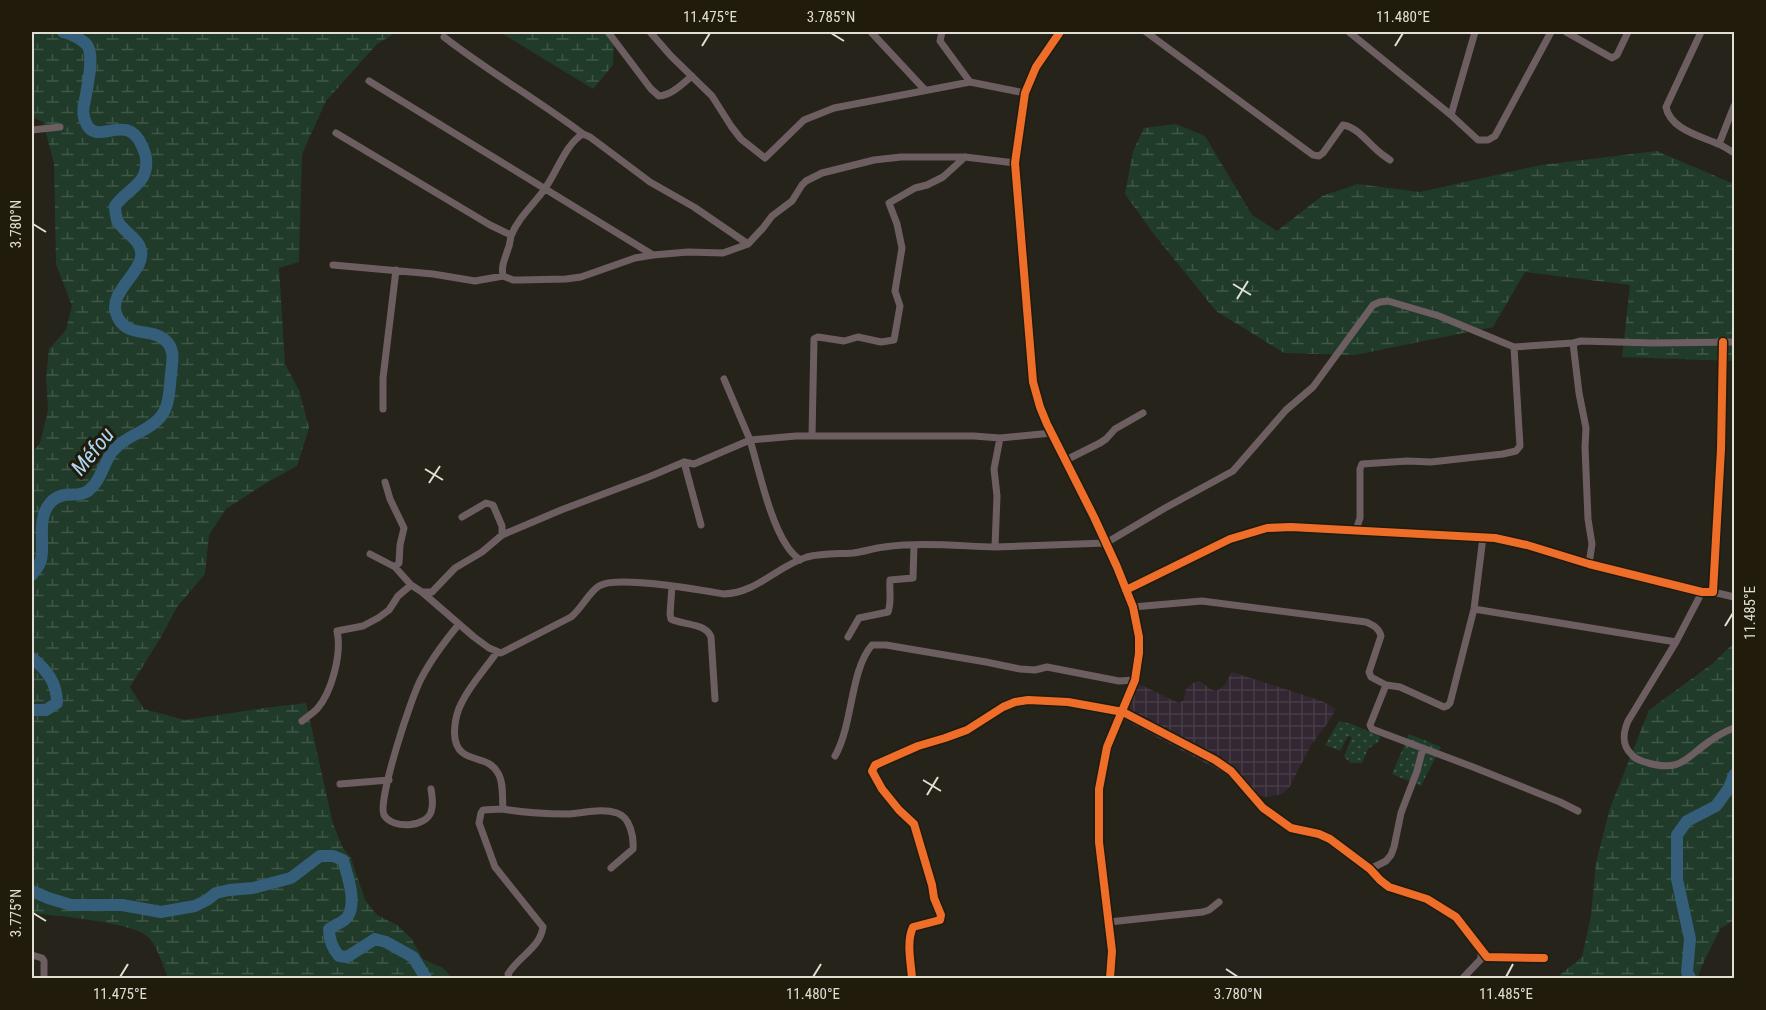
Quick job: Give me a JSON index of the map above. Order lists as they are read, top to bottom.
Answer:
{
  "water": ["Méfou"],
  "coordinates": [
    "11.475°E",
    "3.785°N",
    "11.480°E",
    "3.780°N",
    "11.485°E",
    "3.775°N"
  ]
}
